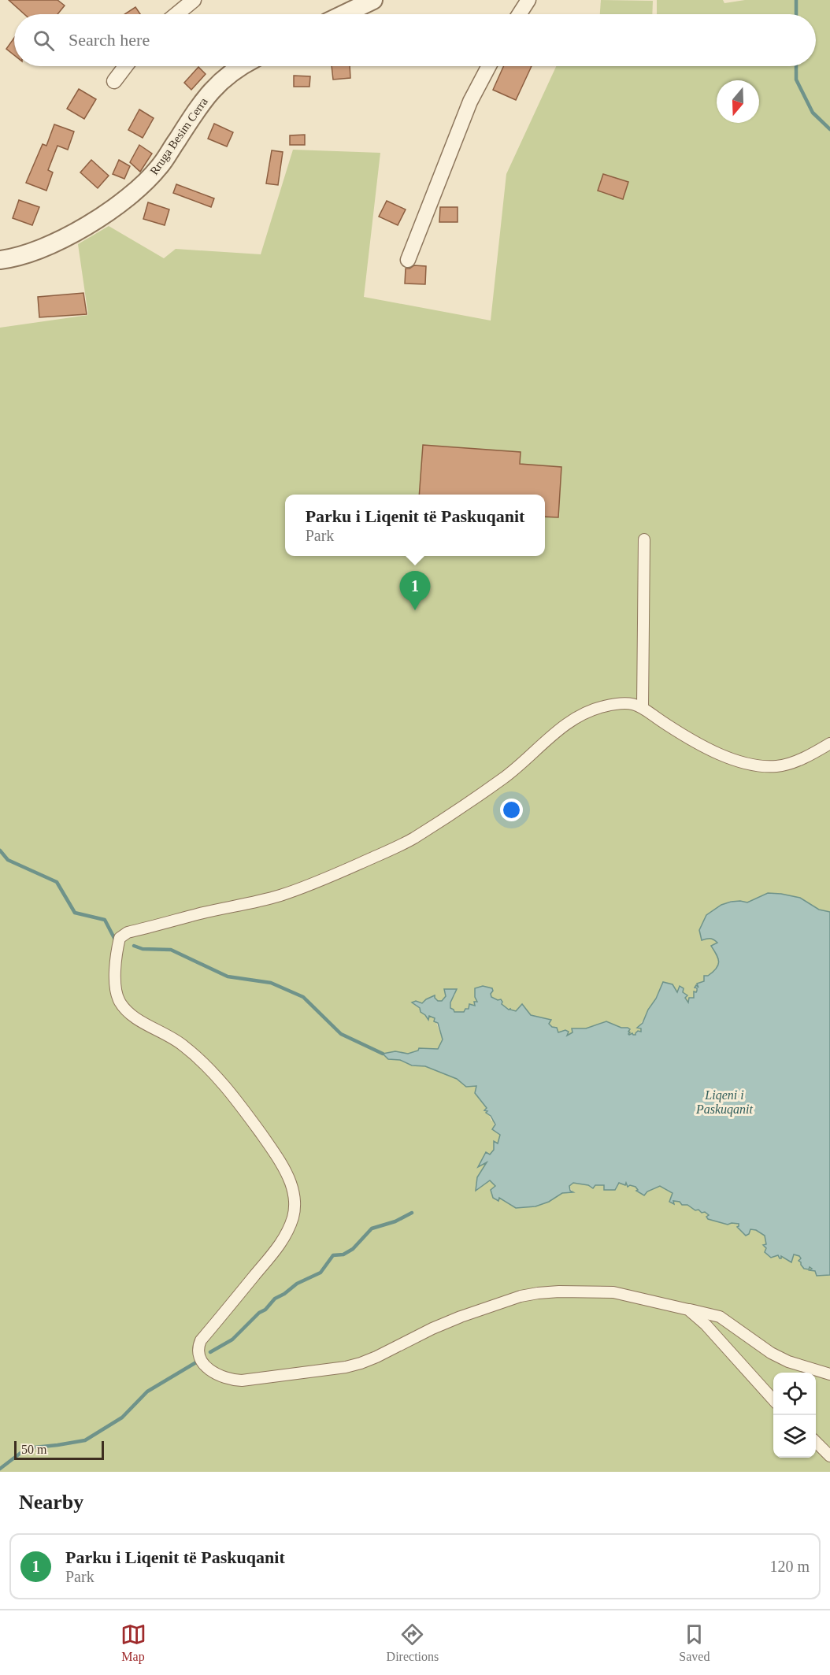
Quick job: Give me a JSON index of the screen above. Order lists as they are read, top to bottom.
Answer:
{
  "streets": {
    "street": ["Rruga Besim Cerra"]
  },
  "water": ["Liqeni i Paskuqanit"],
  "scale_bar": "50 m",
  "north": "bottom",
  "page": {
    "search": "Search here",
    "popup": ["Parku i Liqenit të Paskuqanit", "Park"],
    "pins": "1",
    "scale": "50 m",
    "heading": "Nearby",
    "list": [
      {
        "mark": "1",
        "name": "Parku i Liqenit të Paskuqanit",
        "note": "Park",
        "value": "120 m"
      }
    ],
    "nav": ["Map", "Directions", "Saved"]
  }
}
